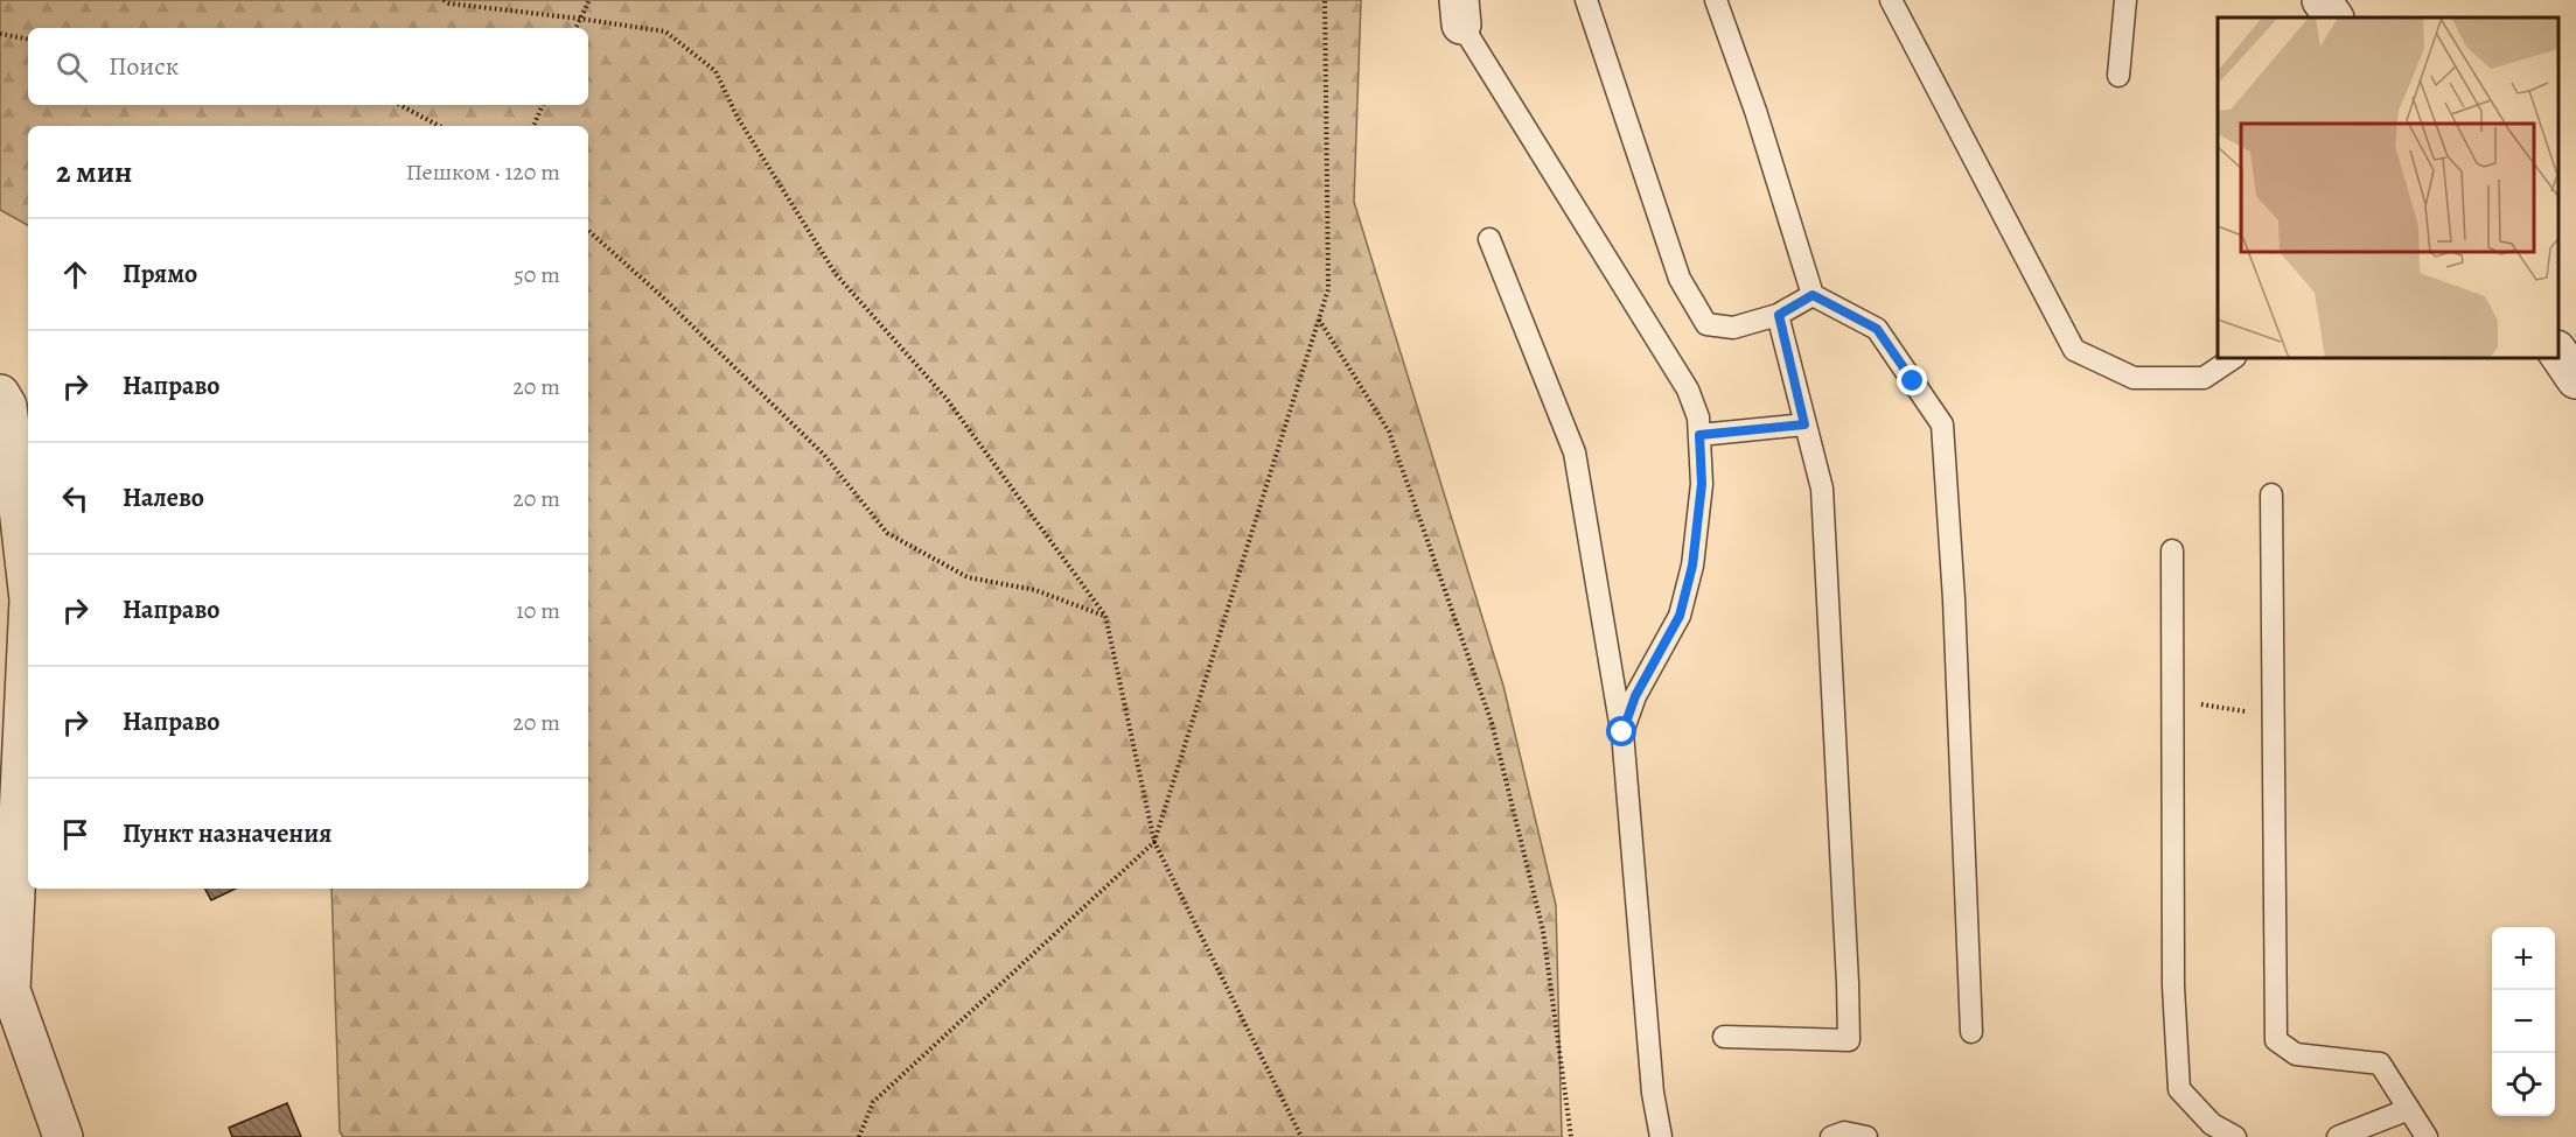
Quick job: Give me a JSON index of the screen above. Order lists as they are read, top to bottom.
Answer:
{
  "page": {
    "search": "Поиск",
    "heading": ["2 мин", "Пешком · 120 m"],
    "list": [
      ["Прямо", "50 m"],
      ["Направо", "20 m"],
      ["Налево", "20 m"],
      ["Направо", "10 m"],
      ["Направо", "20 m"],
      "Пункт назначения"
    ],
    "map_buttons": ["+", "−"]
  }
}
